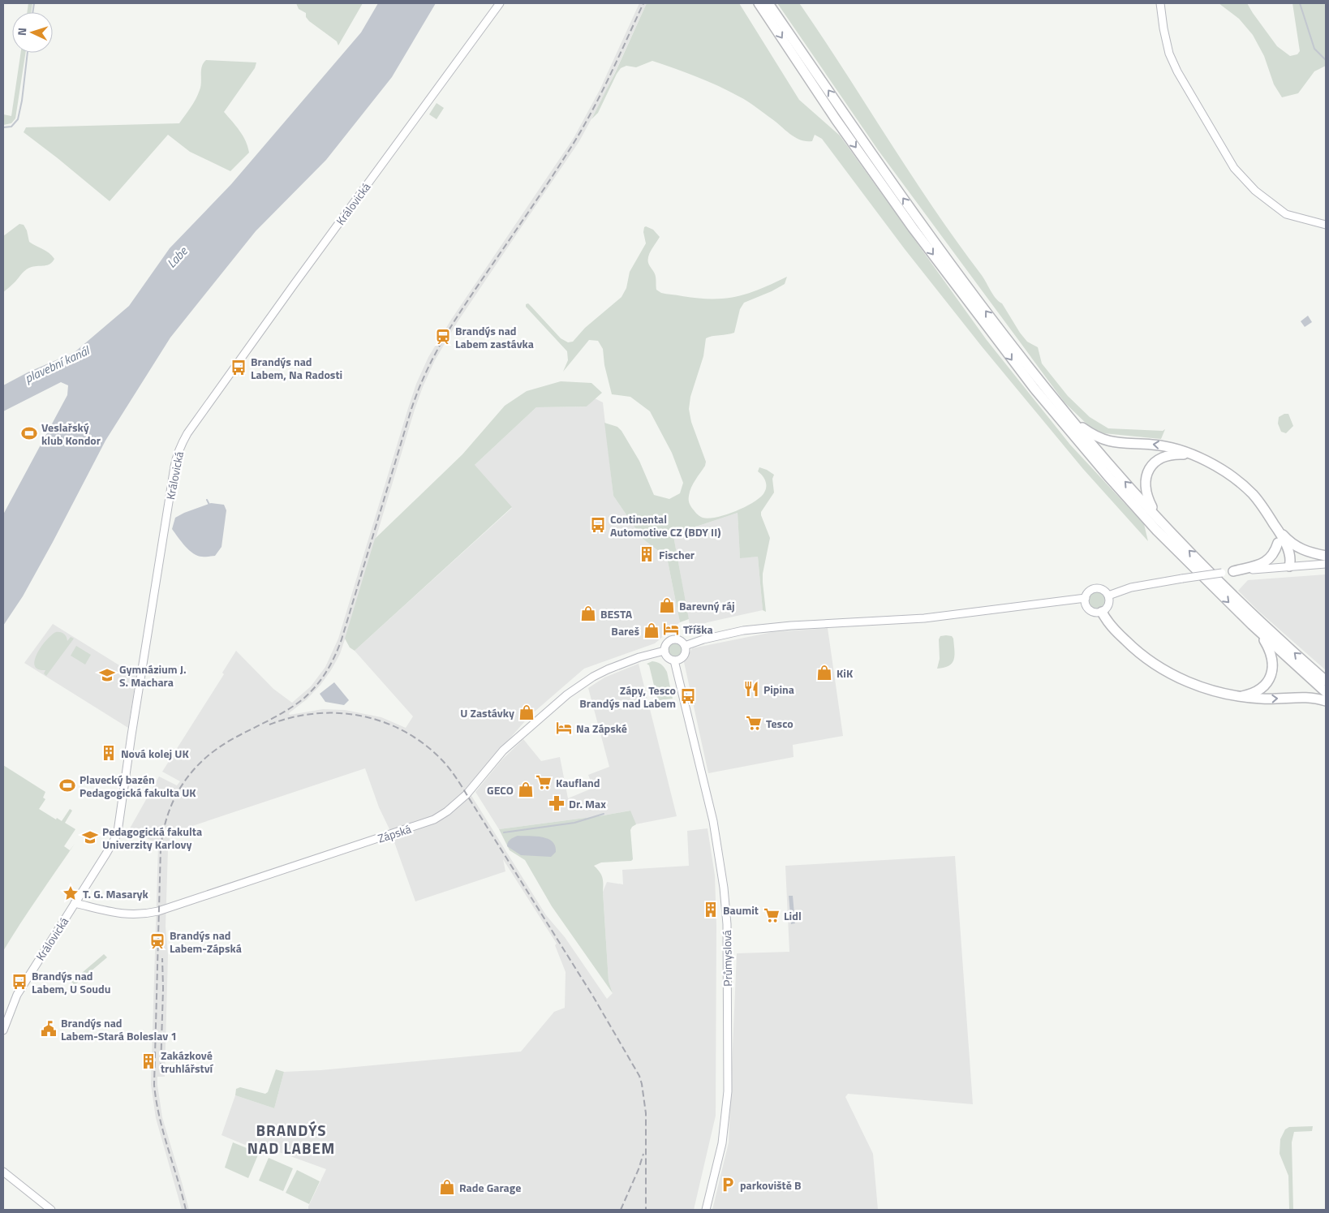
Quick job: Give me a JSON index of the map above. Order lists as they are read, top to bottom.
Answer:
{
  "streets": {
    "main road": ["Královická", "Zápská", "Průmyslová"]
  },
  "crossings": [
    ["Královická", "Zápská"],
    ["Zápská", "Průmyslová"]
  ],
  "districts": ["BRANDÝS NAD LABEM"],
  "water": ["Labe", "plavební kanál"],
  "places": {
    "station": ["Brandýs nad Labem zastávka", "Brandýs nad Labem-Zápská"],
    "bus stop": [
      "Brandýs nad Labem, Na Radosti",
      "Continental Automotive CZ (BDY II)",
      "Zápy, Tesco Brandýs nad Labem",
      "Brandýs nad Labem, U Soudu"
    ],
    "sports": ["Veslařský klub Kondor", "Plavecký bazén Pedagogická fakulta UK"],
    "building": [
      "Fischer",
      "Nová kolej UK",
      "Baumit",
      "Zakázkové truhlářství"
    ],
    "shop": [
      "Barevný ráj",
      "BESTA",
      "Bareš",
      "KiK",
      "U Zastávky",
      "GECO",
      "Rade Garage"
    ],
    "hotel": ["Tříška", "Na Zápské"],
    "school or university": ["Gymnázium J. S. Machara", "Pedagogická fakulta Univerzity Karlovy"],
    "restaurant": ["Pipina"],
    "supermarket": ["Tesco", "Kaufland", "Lidl"],
    "pharmacy": ["Dr. Max"],
    "place": ["T. G. Masaryk"],
    "public building": ["Brandýs nad Labem-Stará Boleslav 1"],
    "parking": ["parkoviště B"]
  },
  "north": "left"
}
